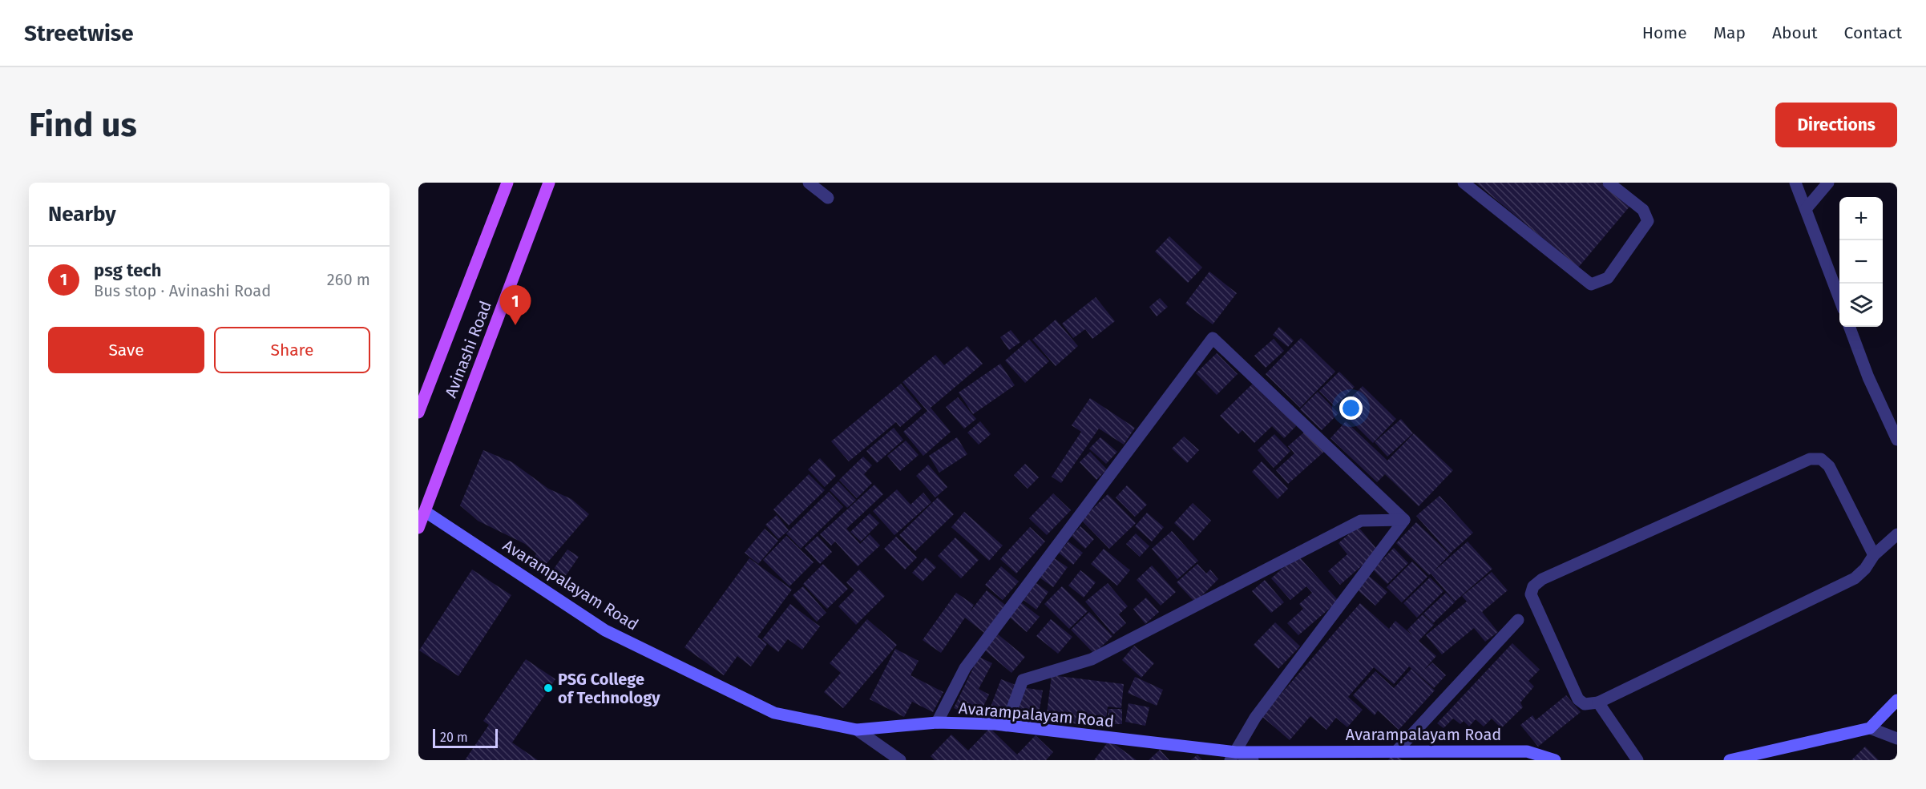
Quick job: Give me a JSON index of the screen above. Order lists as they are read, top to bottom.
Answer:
{
  "streets": {
    "main road": ["Avinashi Road"],
    "street": ["Avarampalayam Road"]
  },
  "crossings": [
    ["Avinashi Road", "Avarampalayam Road"]
  ],
  "places": ["PSG College of Technology"],
  "scale_bar": "20 m",
  "page": {
    "header": "Streetwise",
    "nav": [
      "Home",
      "Map",
      "About",
      "Contact"
    ],
    "buttons": [
      "Directions",
      ["Save", "Share"]
    ],
    "title": "Find us",
    "heading": "Nearby",
    "map_buttons": ["+", "−"],
    "list": [
      {
        "mark": "1",
        "name": "psg tech",
        "note": "Bus stop · Avinashi Road",
        "value": "260 m"
      }
    ],
    "pins": "1",
    "scale": "20 m"
  }
}
